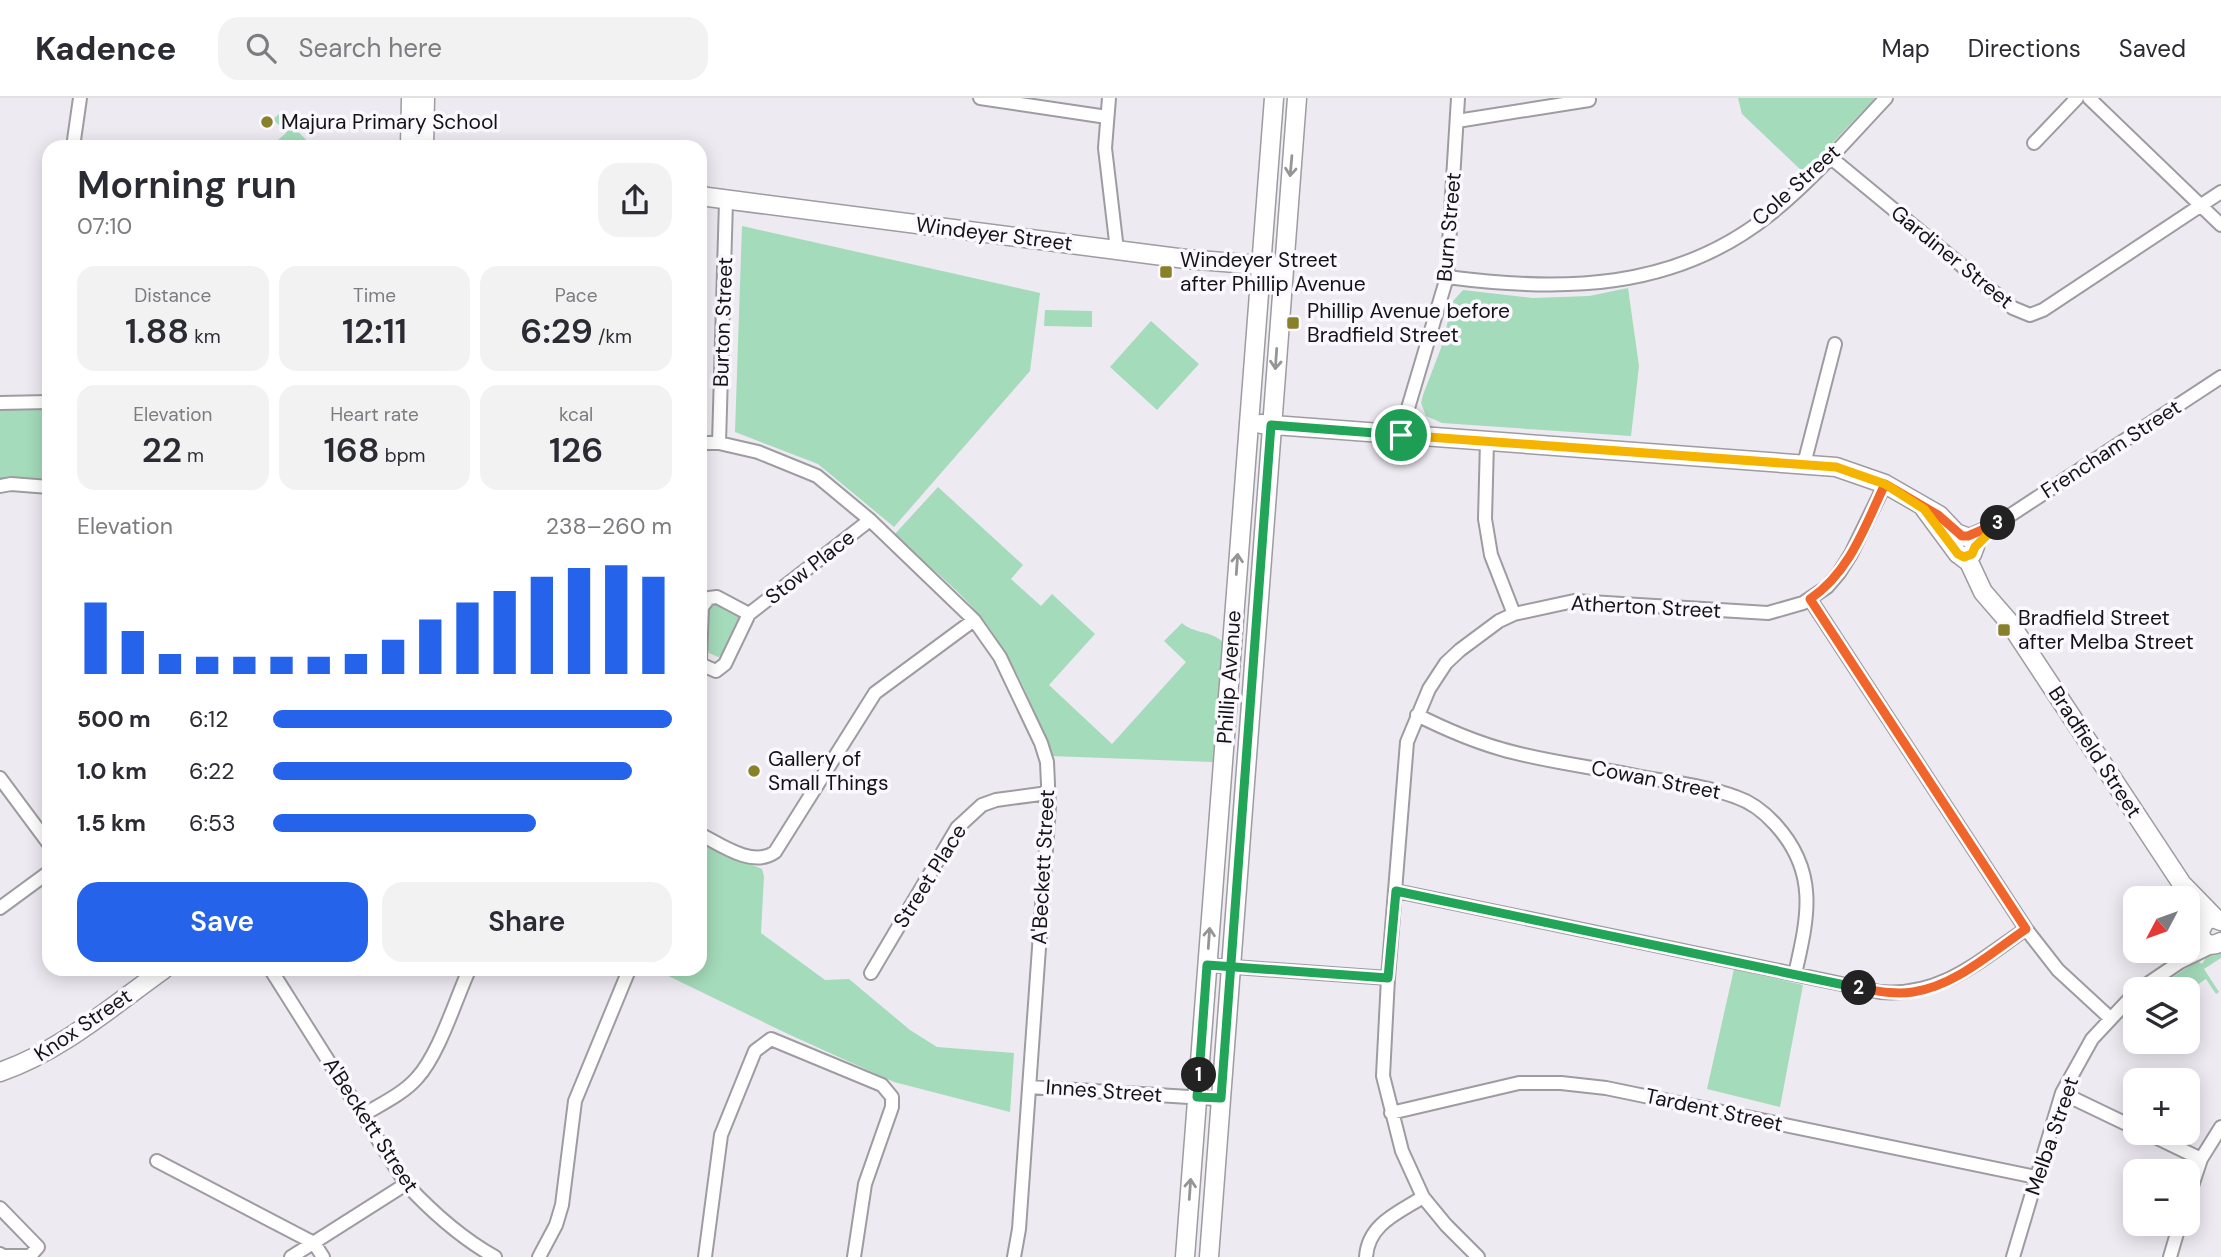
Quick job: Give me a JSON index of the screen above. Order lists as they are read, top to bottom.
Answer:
{
  "streets": {
    "main road": [
      "Windeyer Street",
      "Phillip Avenue",
      "Bradfield Street",
      "Knox Street"
    ],
    "street": [
      "Cole Street",
      "Burn Street",
      "Gardiner Street",
      "Burton Street",
      "Frencham Street",
      "Stow Place",
      "Atherton Street",
      "Cowan Street",
      "A'Beckett Street",
      "Street Place",
      "Innes Street",
      "Tardent Street",
      "Melba Street"
    ]
  },
  "crossings": [
    ["Cole Street", "Burn Street"],
    ["Cole Street", "Gardiner Street"],
    ["Burn Street", "Bradfield Street"],
    ["Windeyer Street", "Burton Street"],
    ["Windeyer Street", "Phillip Avenue"],
    ["Burton Street", "A'Beckett Street"],
    ["Frencham Street", "Bradfield Street"],
    ["Stow Place", "A'Beckett Street"],
    ["Atherton Street", "Bradfield Street"],
    ["Atherton Street", "Cowan Street"],
    ["Atherton Street", "Tardent Street"],
    ["Phillip Avenue", "Bradfield Street"],
    ["Phillip Avenue", "Innes Street"],
    ["A'Beckett Street", "Street Place"],
    ["A'Beckett Street", "Innes Street"],
    ["Tardent Street", "Melba Street"]
  ],
  "places": {
    "other": ["Majura Primary School", "Gallery of Small Things"],
    "transit": ["Windeyer Street after Phillip Avenue", "Phillip Avenue before Bradfield Street", "Bradfield Street after Melba Street"]
  },
  "north": "bottom left",
  "page": {
    "header": "Kadence",
    "search": "Search here",
    "nav": ["Map", "Directions", "Saved"],
    "heading": ["Morning run", "07:10"],
    "stats": [
      ["Distance", "1.88 km"],
      ["Time", "12:11"],
      ["Pace", "6:29 /km"],
      ["Elevation", "22 m"],
      ["Heart rate", "168 bpm"],
      ["kcal", "126"]
    ],
    "chart": ["Elevation", "238–260 m"],
    "pins": ["3", "2", "1"],
    "list": [
      {
        "name": "500 m",
        "note": "6:12"
      },
      {
        "name": "1.0 km",
        "note": "6:22"
      },
      {
        "name": "1.5 km",
        "note": "6:53"
      }
    ],
    "buttons": ["Save", "Share"],
    "map_buttons": ["+", "−"]
  }
}
